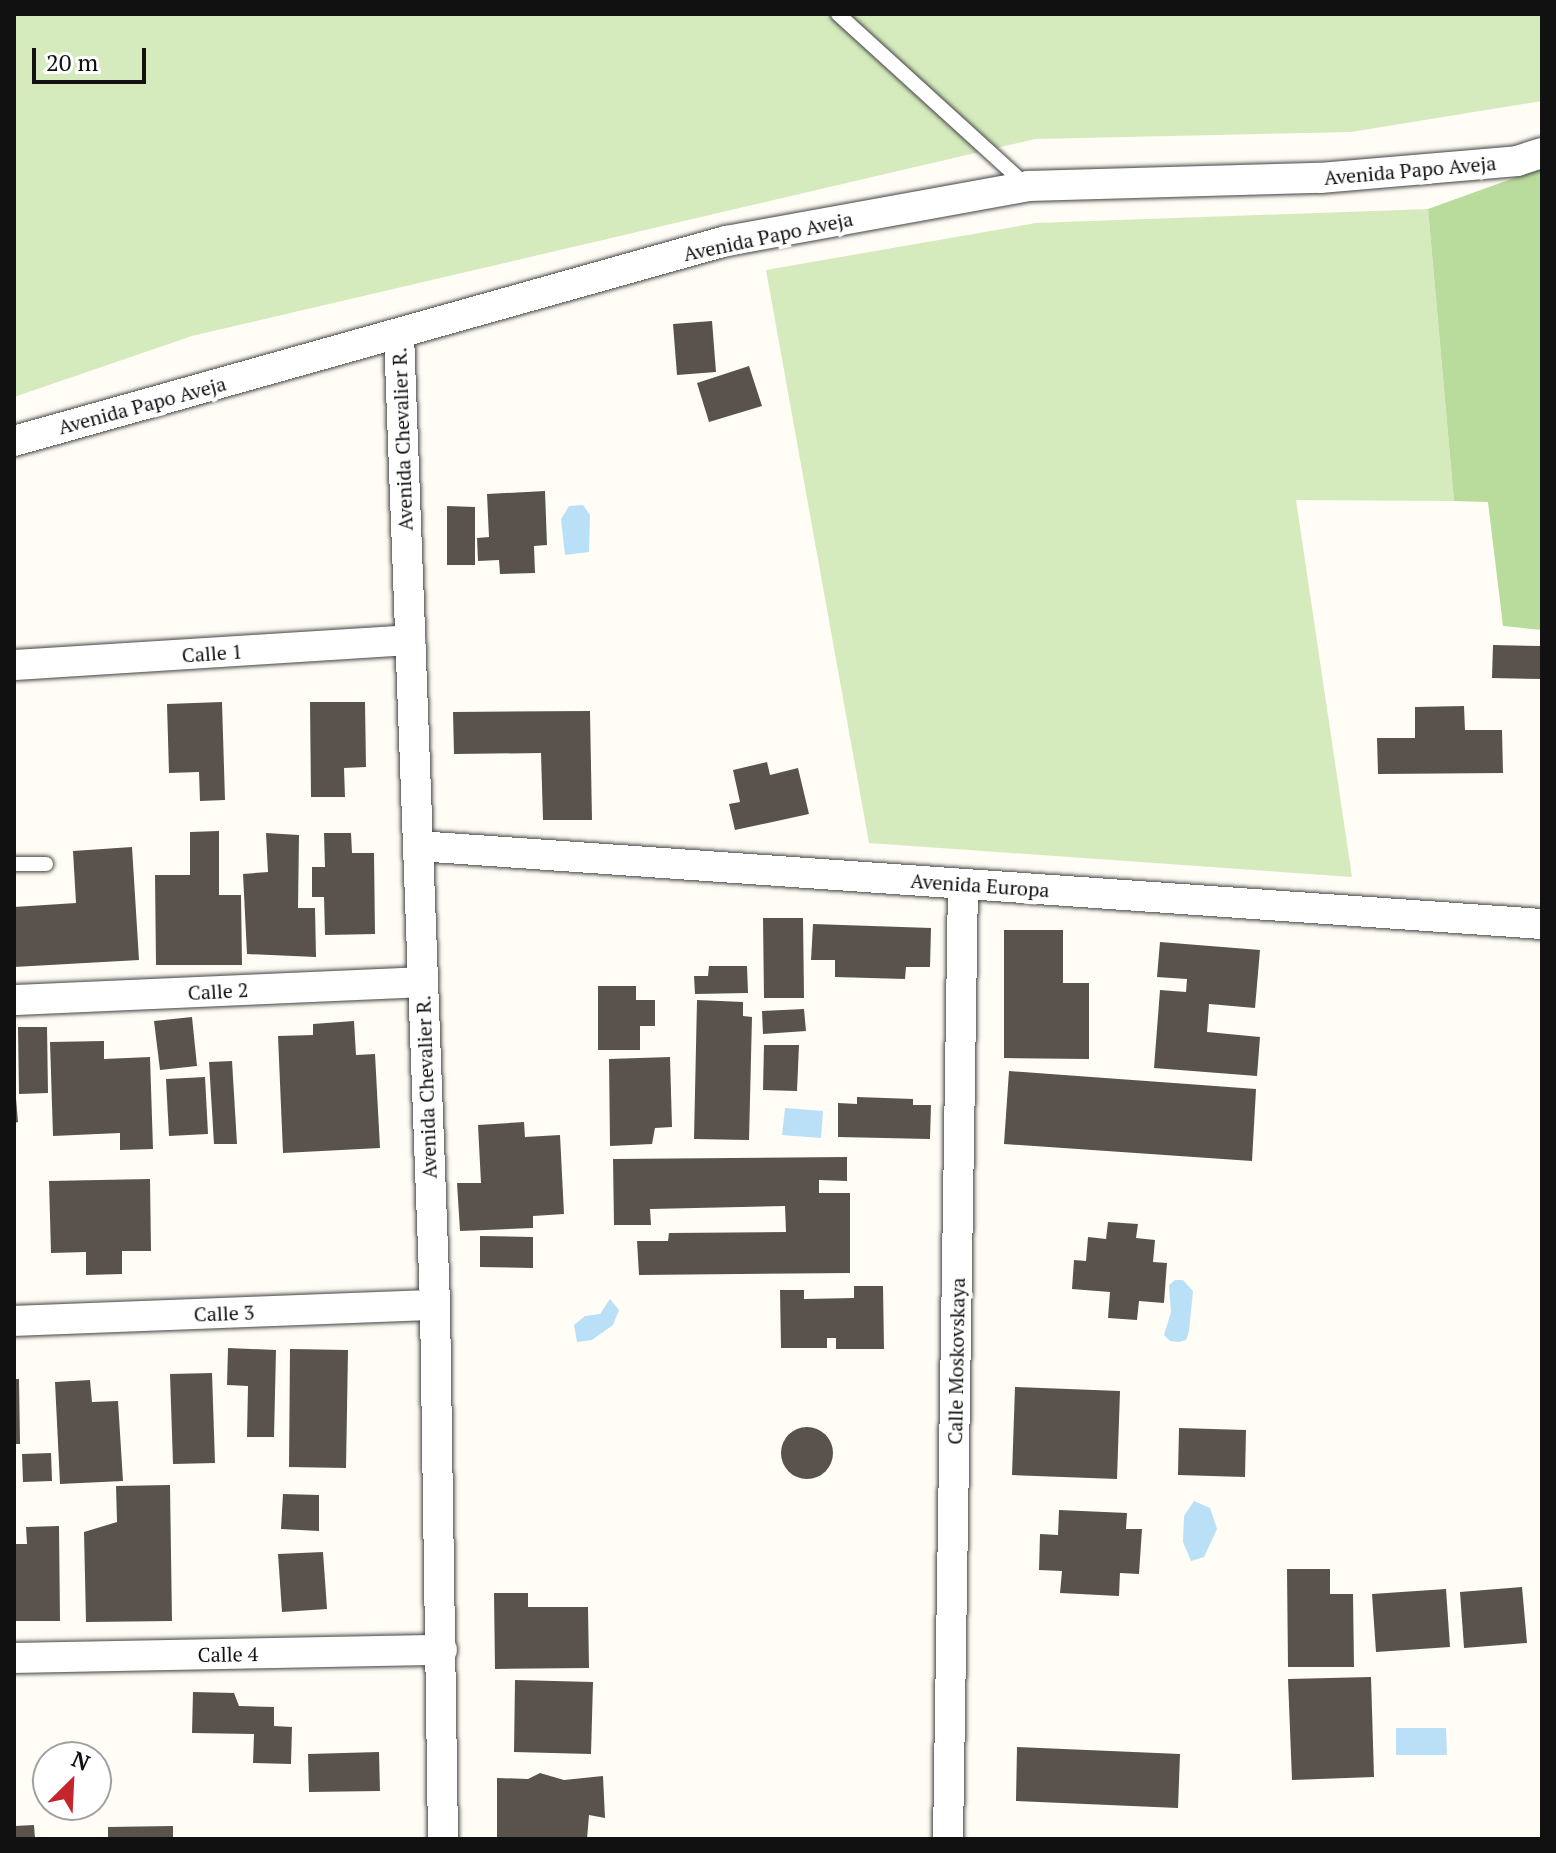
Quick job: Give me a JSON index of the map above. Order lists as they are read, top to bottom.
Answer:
{
  "streets": {
    "street": [
      "Avenida Papo Aveja",
      "Avenida Chevalier R.",
      "Calle 1",
      "Avenida Europa",
      "Calle 2",
      "Calle 3",
      "Calle Moskovskaya",
      "Calle 4"
    ]
  },
  "crossings": [
    ["Avenida Papo Aveja", "Avenida Chevalier R."],
    ["Avenida Chevalier R.", "Calle 1"],
    ["Avenida Chevalier R.", "Avenida Europa"],
    ["Avenida Chevalier R.", "Calle 2"],
    ["Avenida Chevalier R.", "Calle 3"],
    ["Avenida Chevalier R.", "Calle 4"],
    ["Avenida Europa", "Calle Moskovskaya"]
  ],
  "scale_bar": "20 m",
  "north": "top right"
}
